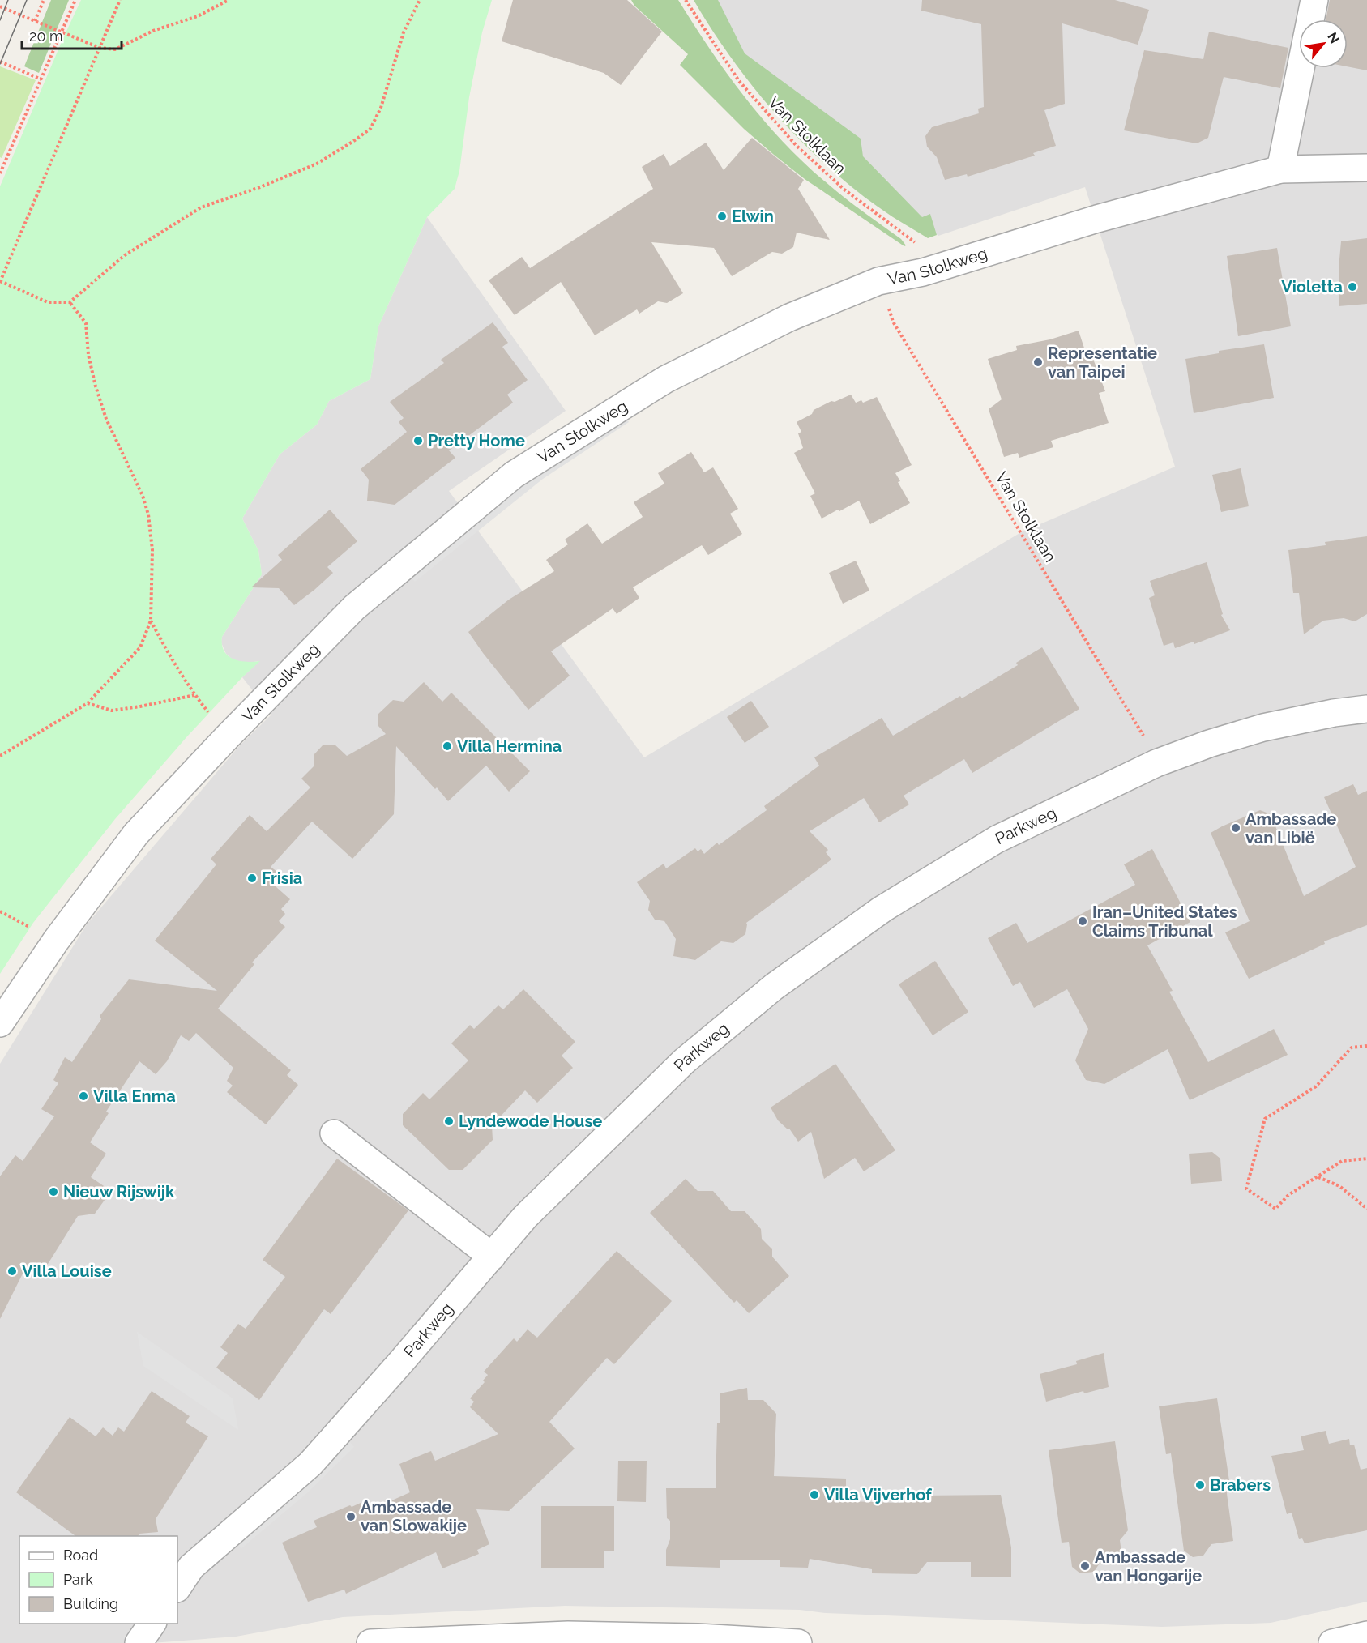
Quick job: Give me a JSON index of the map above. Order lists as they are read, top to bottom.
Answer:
{
  "streets": {
    "street": ["Van Stolkweg", "Parkweg"],
    "path": ["Van Stolklaan"]
  },
  "crossings": [
    ["Van Stolklaan", "Van Stolkweg"],
    ["Van Stolklaan", "Parkweg"]
  ],
  "places": [
    "Elwin",
    "Violetta",
    "Representatie van Taipei",
    "Pretty Home",
    "Villa Hermina",
    "Ambassade van Libië",
    "Frisia",
    "Iran–United States Claims Tribunal",
    "Villa Enma",
    "Lyndewode House",
    "Nieuw Rijswijk",
    "Villa Louise",
    "Brabers",
    "Villa Vijverhof",
    "Ambassade van Slowakije",
    "Ambassade van Hongarije"
  ],
  "legend": ["Road", "Park", "Building"],
  "scale_bar": "20 m",
  "north": "top right"
}
